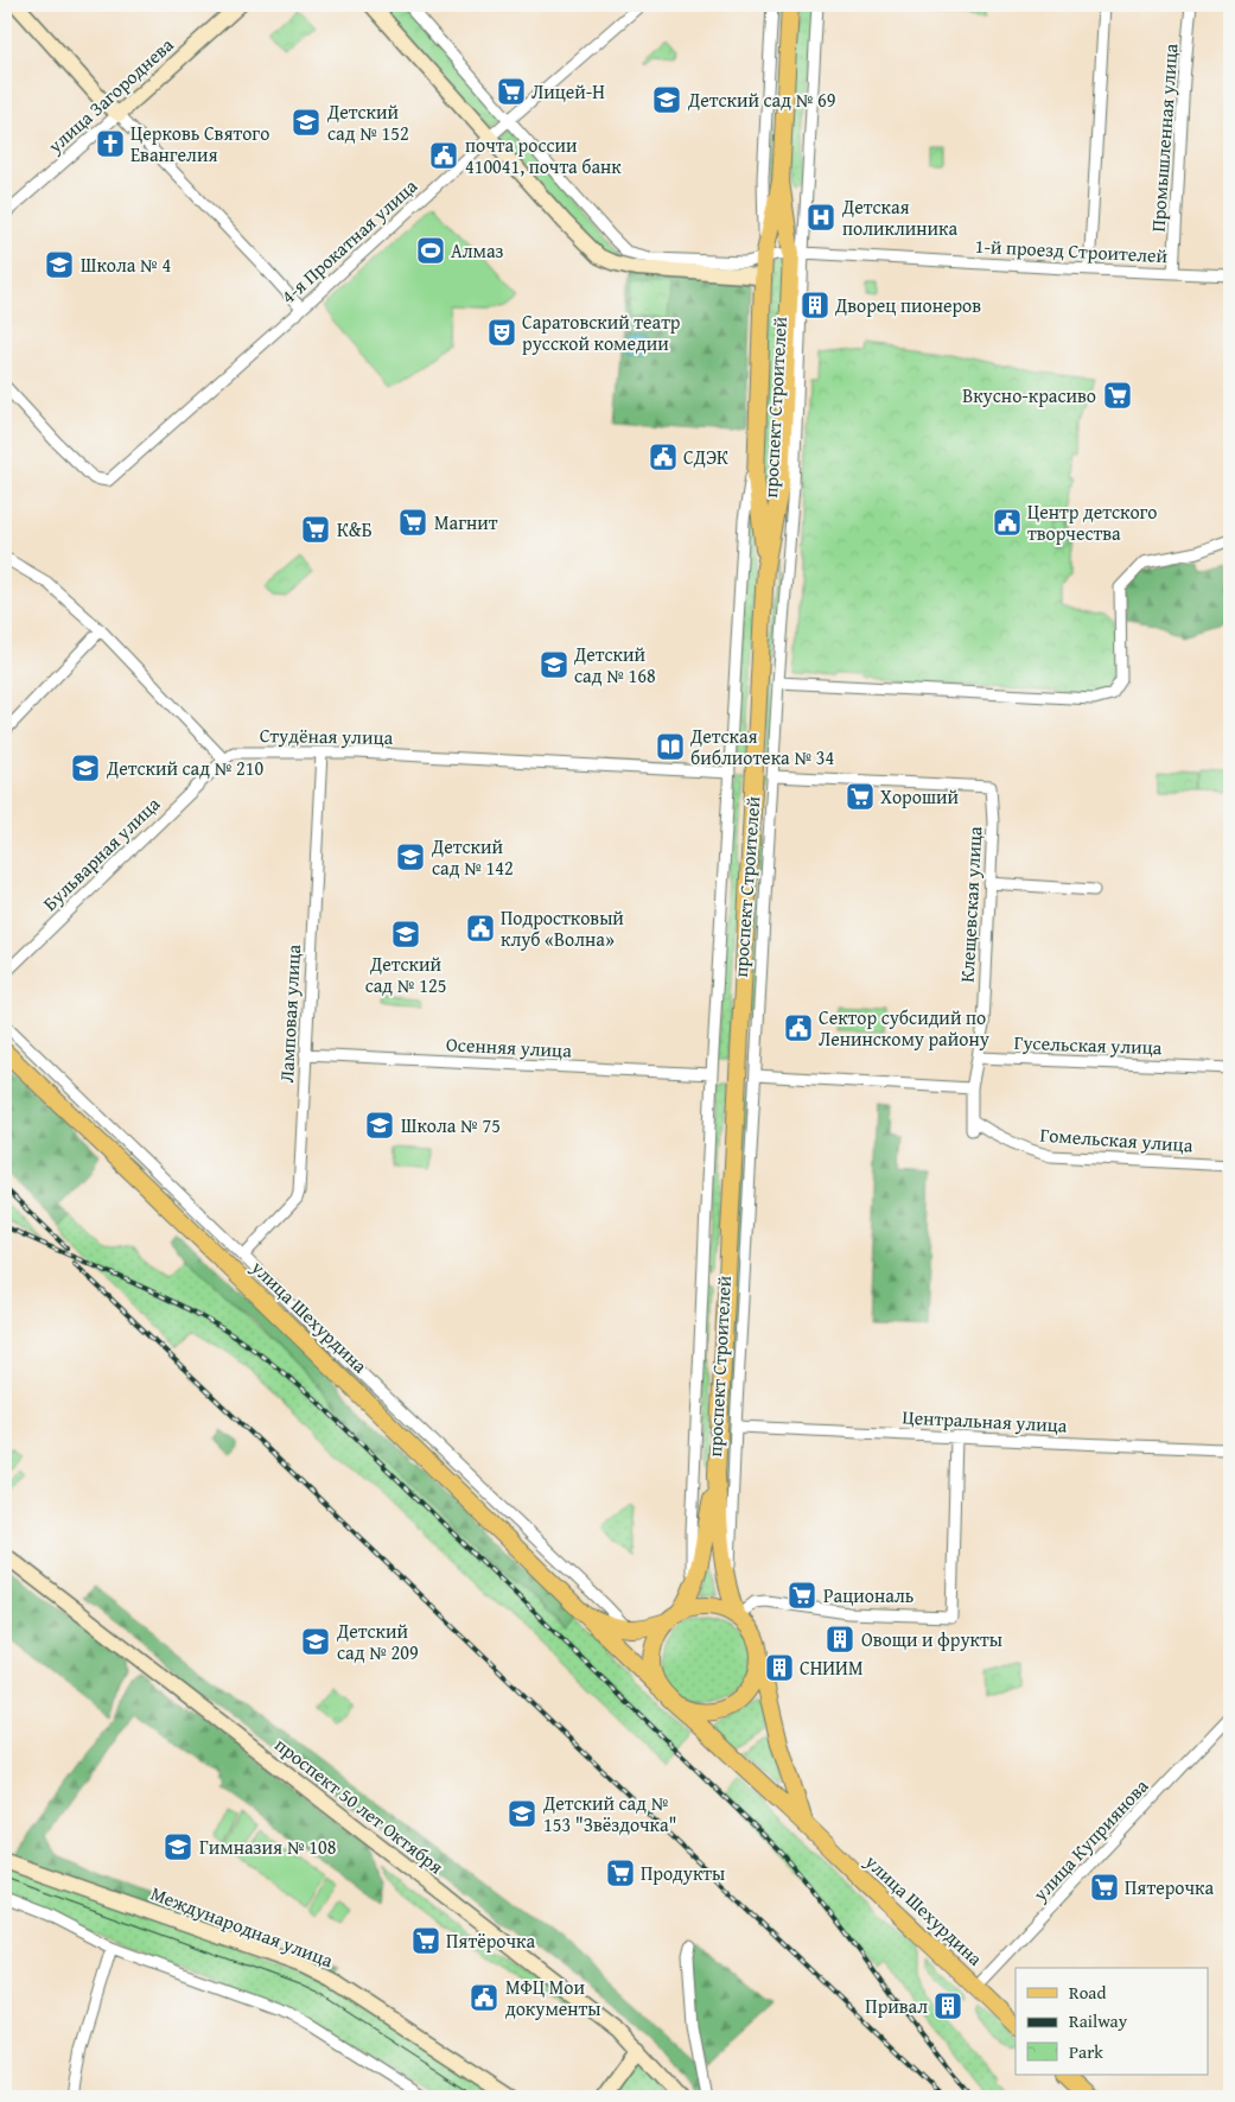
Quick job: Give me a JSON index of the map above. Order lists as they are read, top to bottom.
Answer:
{
  "streets": {
    "main road": ["проспект Строителей", "улица Шехурдина"],
    "street": [
      "улица Загороднева",
      "Промышленная улица",
      "4-я Прокатная улица",
      "1-й проезд Строителей",
      "Студёная улица",
      "Бульварная улица",
      "Клещевская улица",
      "Ламповая улица",
      "Гусельская улица",
      "Осенняя улица",
      "Гомельская улица",
      "Центральная улица",
      "проспект 50 лет Октября",
      "улица Куприянова",
      "Международная улица"
    ]
  },
  "crossings": [
    ["Промышленная улица", "1-й проезд Строителей"],
    ["4-я Прокатная улица", "1-й проезд Строителей"],
    ["1-й проезд Строителей", "проспект Строителей"],
    ["проспект Строителей", "Студёная улица"],
    ["проспект Строителей", "Клещевская улица"],
    ["проспект Строителей", "Осенняя улица"],
    ["проспект Строителей", "улица Шехурдина"],
    ["проспект Строителей", "Центральная улица"],
    ["Студёная улица", "Бульварная улица"],
    ["Студёная улица", "Ламповая улица"],
    ["Клещевская улица", "Гусельская улица"],
    ["Ламповая улица", "Осенняя улица"],
    ["улица Шехурдина", "улица Куприянова"]
  ],
  "places": {
    "supermarket": [
      "Лицей-Н",
      "Вкусно-красиво",
      "Магнит",
      "К&Б",
      "Хороший",
      "Рациональ",
      "Продукты",
      "Пятерочка",
      "Пятёрочка"
    ],
    "school or university": [
      "Детский сад № 69",
      "Детский сад № 152",
      "Школа № 4",
      "Детский сад № 168",
      "Детский сад № 210",
      "Детский сад № 142",
      "Детский сад № 125",
      "Школа № 75",
      "Детский сад № 209",
      "Детский сад № 153 \"Звёздочка\"",
      "Гимназия № 108"
    ],
    "church": ["Церковь Святого Евангелия"],
    "public building": [
      "почта россии 410041, почта банк",
      "СДЭК",
      "Центр детского творчества",
      "Подростковый клуб «Волна»",
      "Сектор субсидий по Ленинскому району",
      "МФЦ Мои документы"
    ],
    "hospital": ["Детская поликлиника"],
    "sports": ["Алмаз"],
    "building": [
      "Дворец пионеров",
      "Овощи и фрукты",
      "СНИИМ",
      "Привал"
    ],
    "theatre": ["Саратовский театр русской комедии"],
    "library": ["Детская библиотека № 34"]
  },
  "legend": ["Road", "Railway", "Park"]
}
